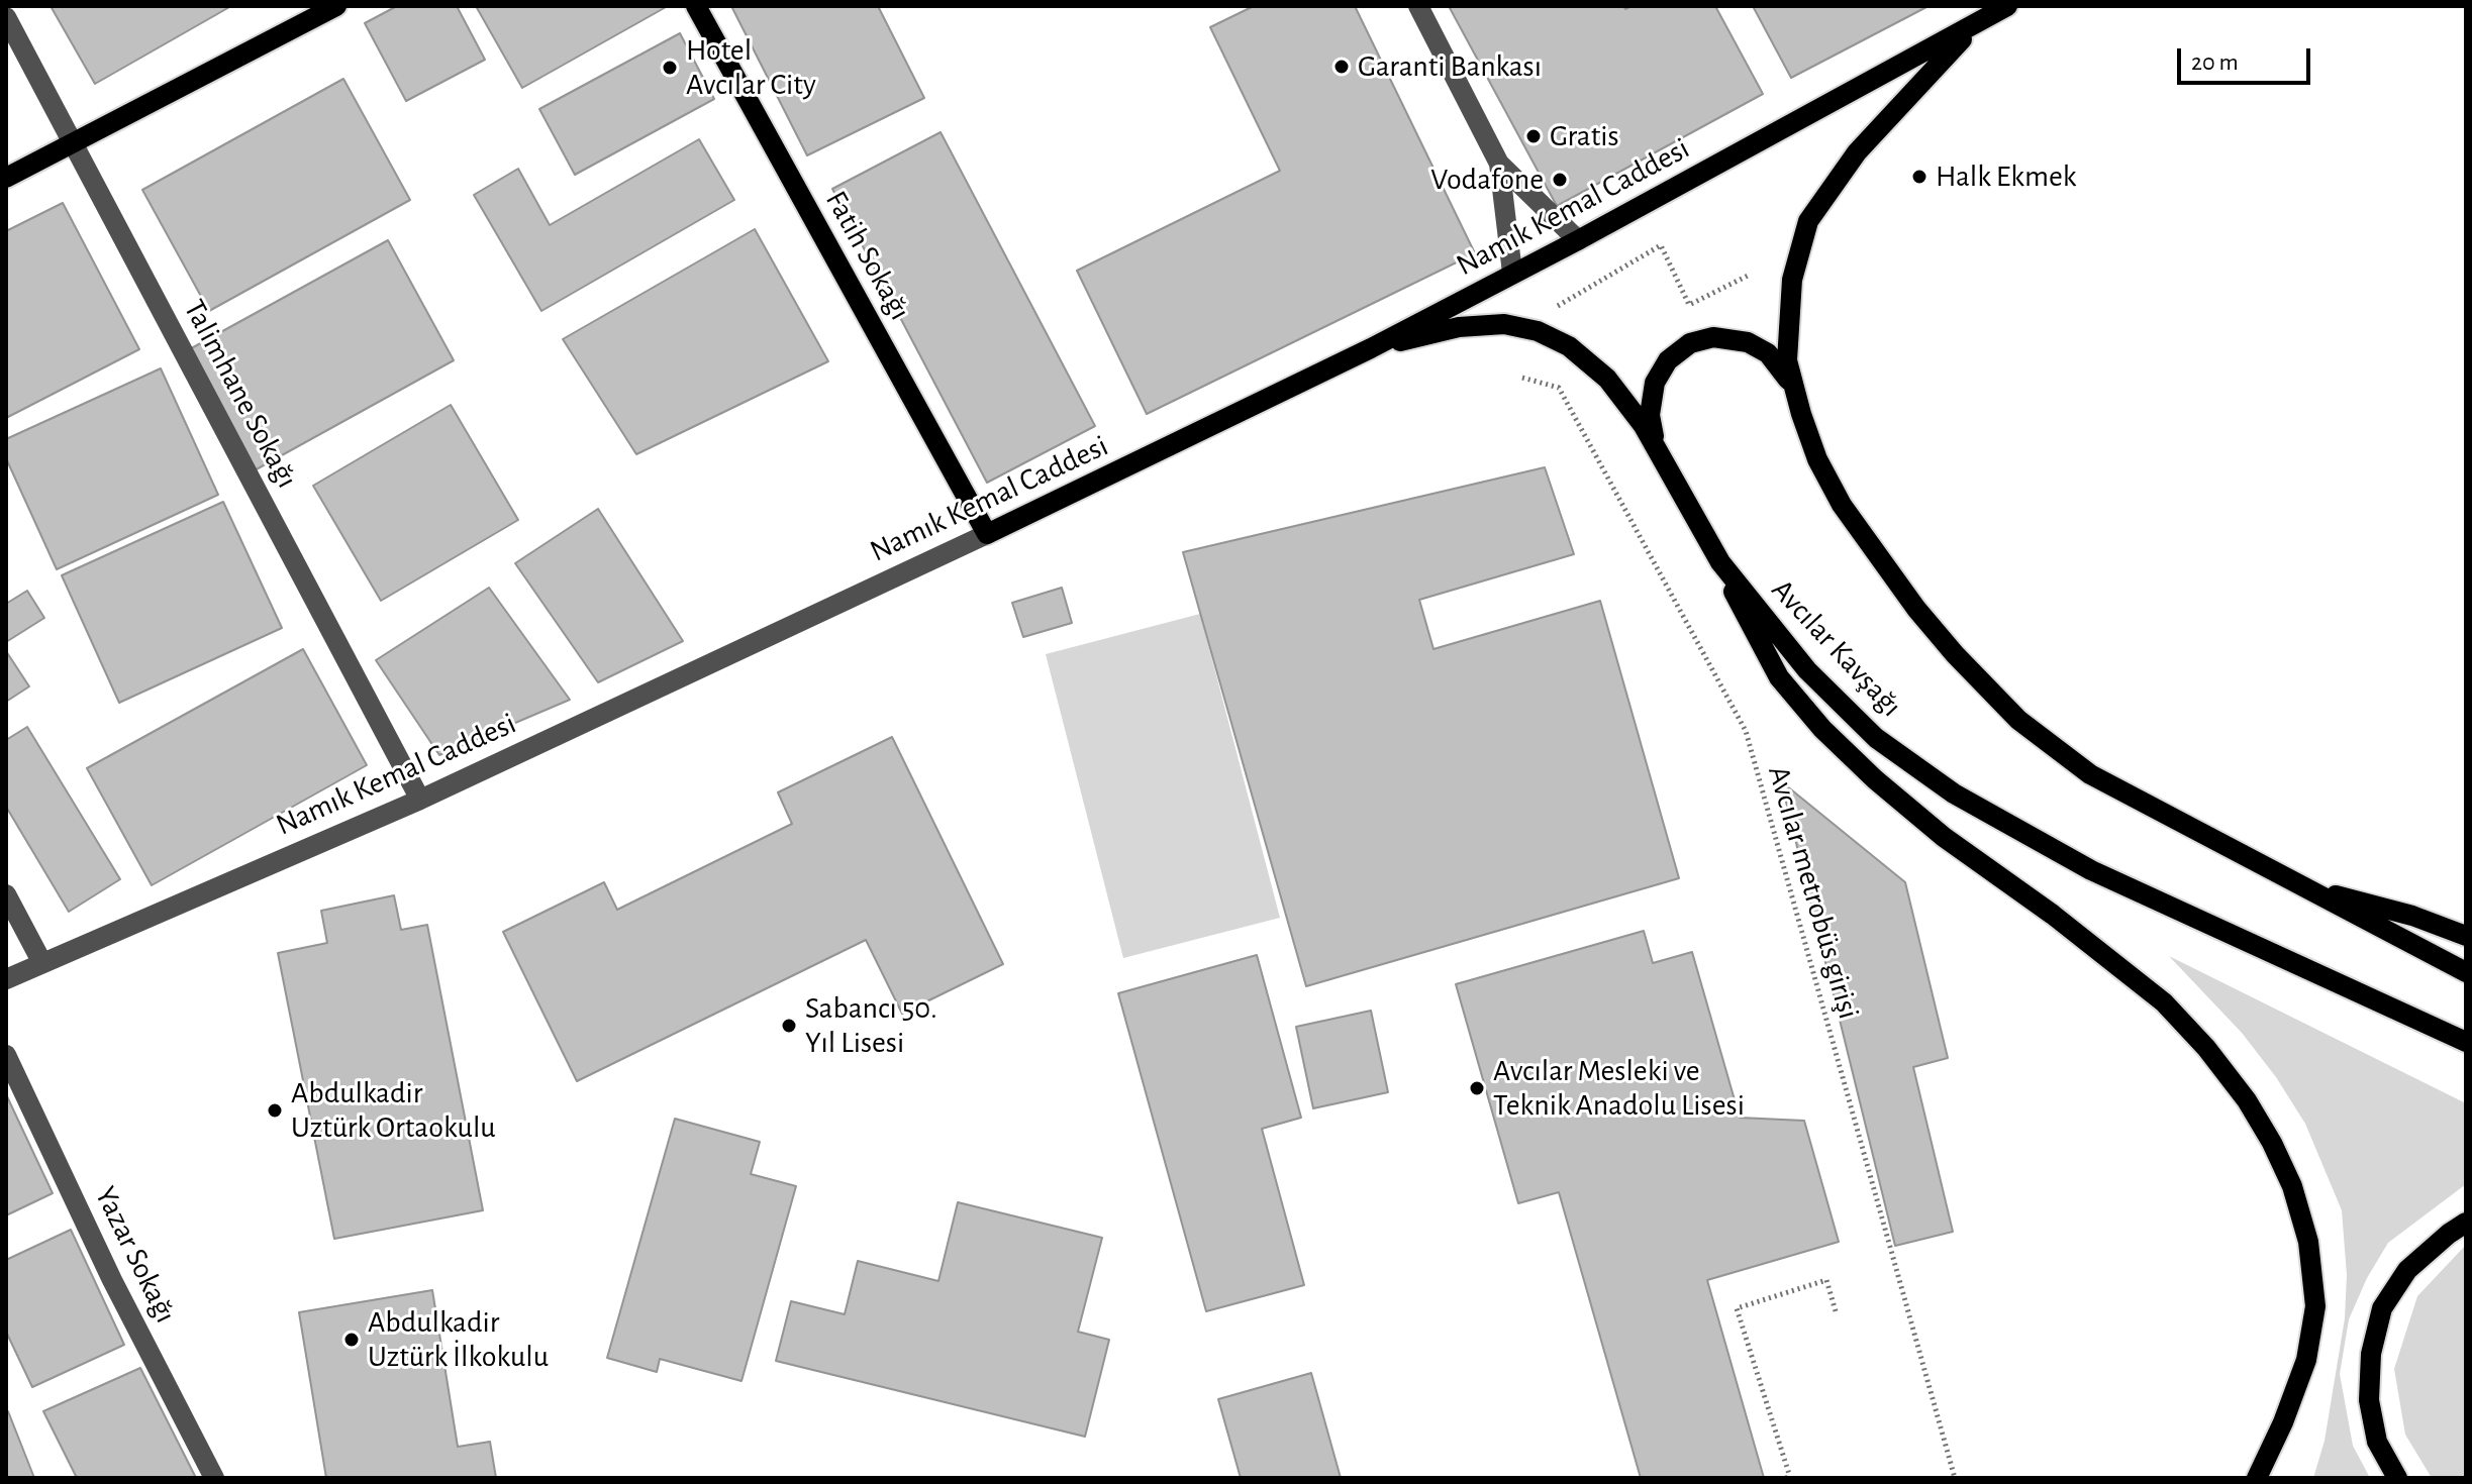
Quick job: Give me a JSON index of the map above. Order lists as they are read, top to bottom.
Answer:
{
  "streets": {
    "main road": ["Namık Kemal Caddesi", "Fatih Sokağı", "Avcılar Kavşağı"],
    "street": ["Talimhane Sokağı", "Yazar Sokağı"],
    "path": ["Avcılar metrobüs girişi"]
  },
  "crossings": [
    ["Namık Kemal Caddesi", "Fatih Sokağı"],
    ["Namık Kemal Caddesi", "Talimhane Sokağı"],
    ["Namık Kemal Caddesi", "Avcılar Kavşağı"]
  ],
  "places": [
    "Garanti Bankası",
    "Hotel Avcılar City",
    "Gratis",
    "Halk Ekmek",
    "Vodafone",
    "Sabancı 50. Yıl Lisesi",
    "Avcılar Mesleki ve Teknik Anadolu Lisesi",
    "Abdulkadir Uztürk Ortaokulu",
    "Abdulkadir Uztürk İlkokulu"
  ],
  "scale_bar": "20 m"
}
